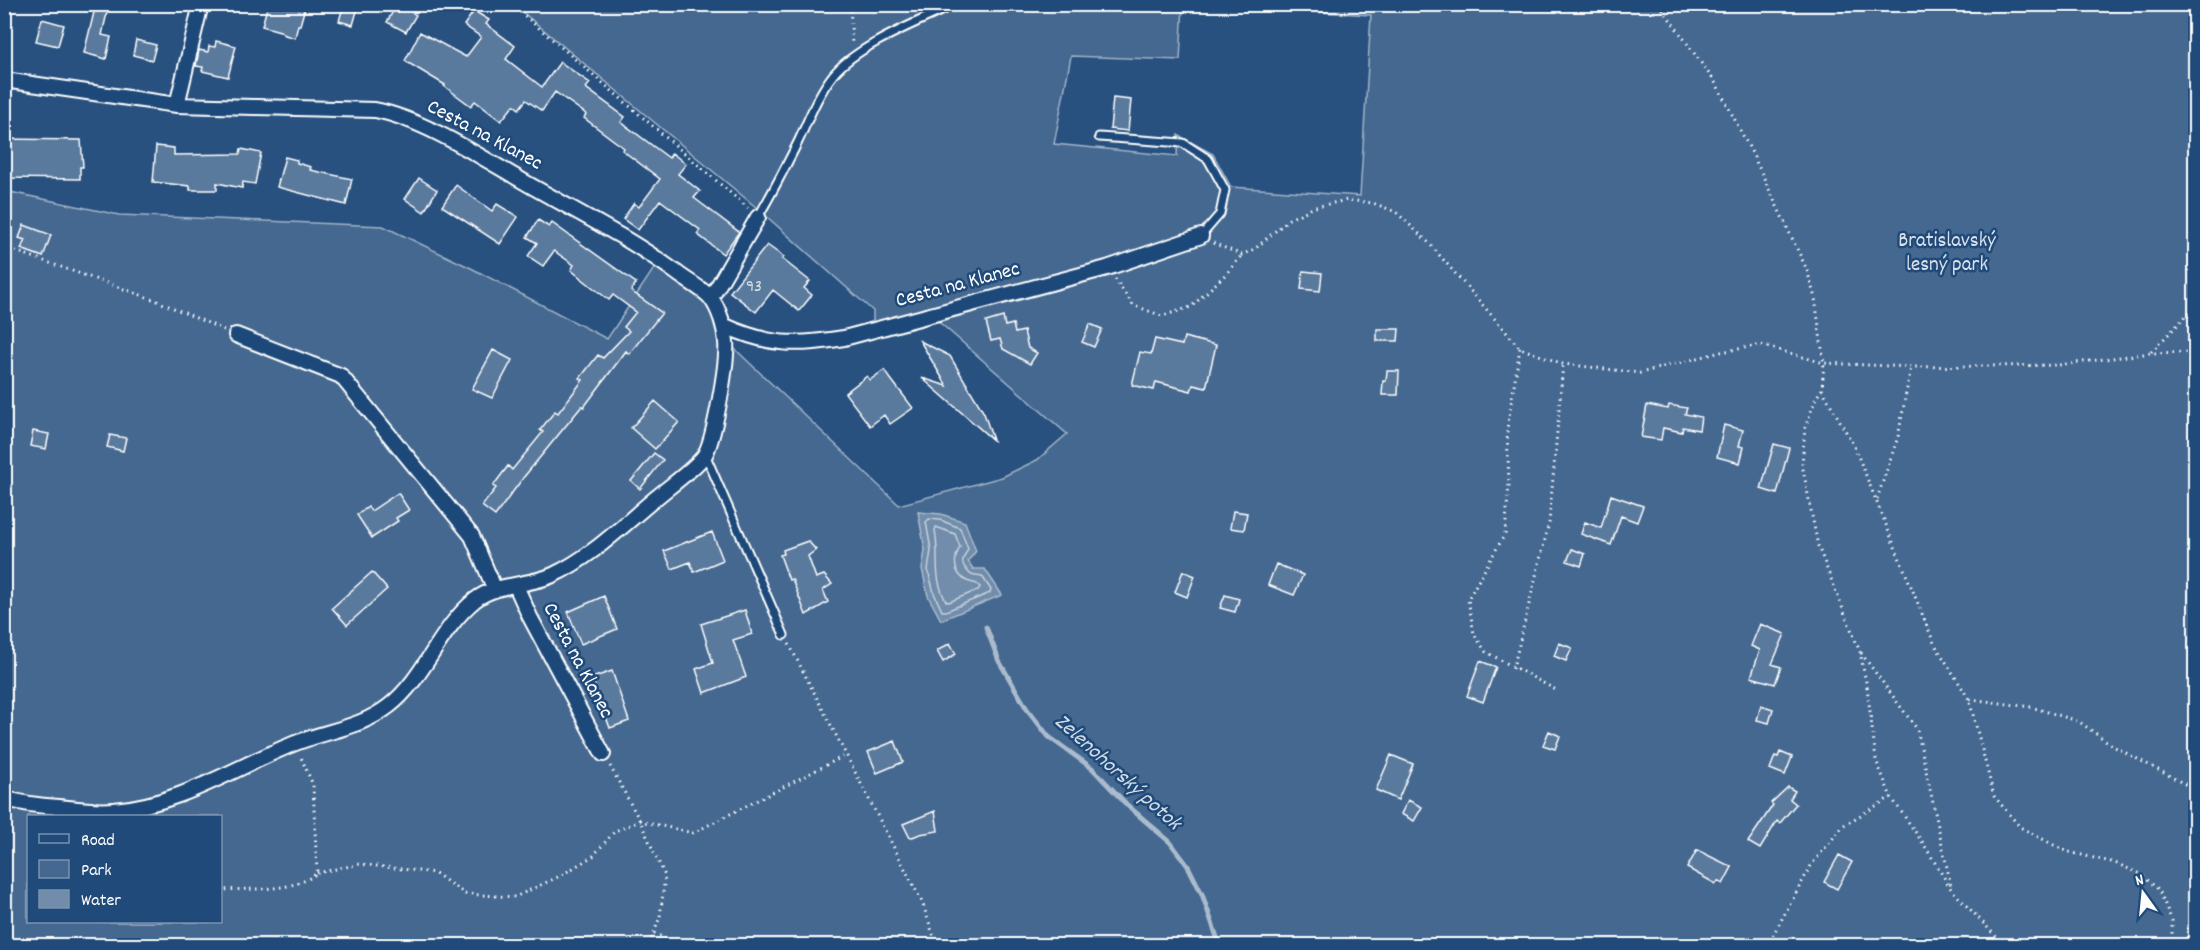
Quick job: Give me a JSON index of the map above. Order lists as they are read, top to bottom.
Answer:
{
  "streets": {
    "street": ["Cesta na Klanec"]
  },
  "water": ["Zelenohorský potok"],
  "parks": ["Bratislavský lesný park"],
  "house_numbers": ["93"],
  "legend": ["Road", "Park", "Water"],
  "north": "top"
}
